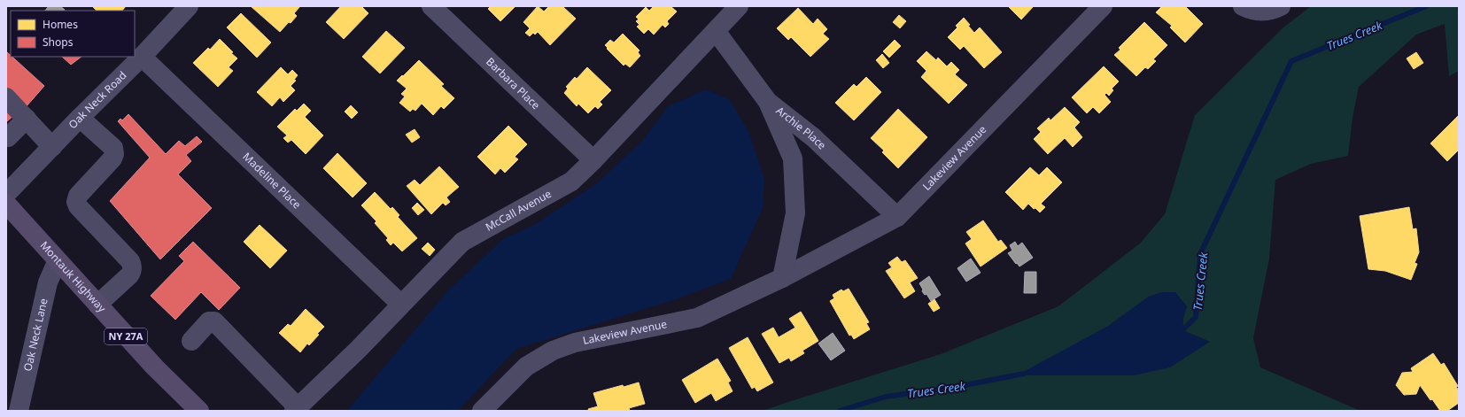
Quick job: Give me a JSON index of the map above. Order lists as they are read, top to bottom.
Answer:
{
  "streets": {
    "main road": ["Montauk Highway", "NY 27A"],
    "street": [
      "Barbara Place",
      "Oak Neck Road",
      "Archie Place",
      "Lakeview Avenue",
      "Madeline Place",
      "McCall Avenue",
      "Oak Neck Lane"
    ]
  },
  "crossings": [
    ["Barbara Place", "McCall Avenue"],
    ["Oak Neck Road", "Madeline Place"],
    ["Archie Place", "Lakeview Avenue"],
    ["Archie Place", "McCall Avenue"],
    ["Madeline Place", "McCall Avenue"],
    ["Montauk Highway", "Oak Neck Lane"]
  ],
  "water": ["Trues Creek"],
  "legend": ["Homes", "Shops"]
}
